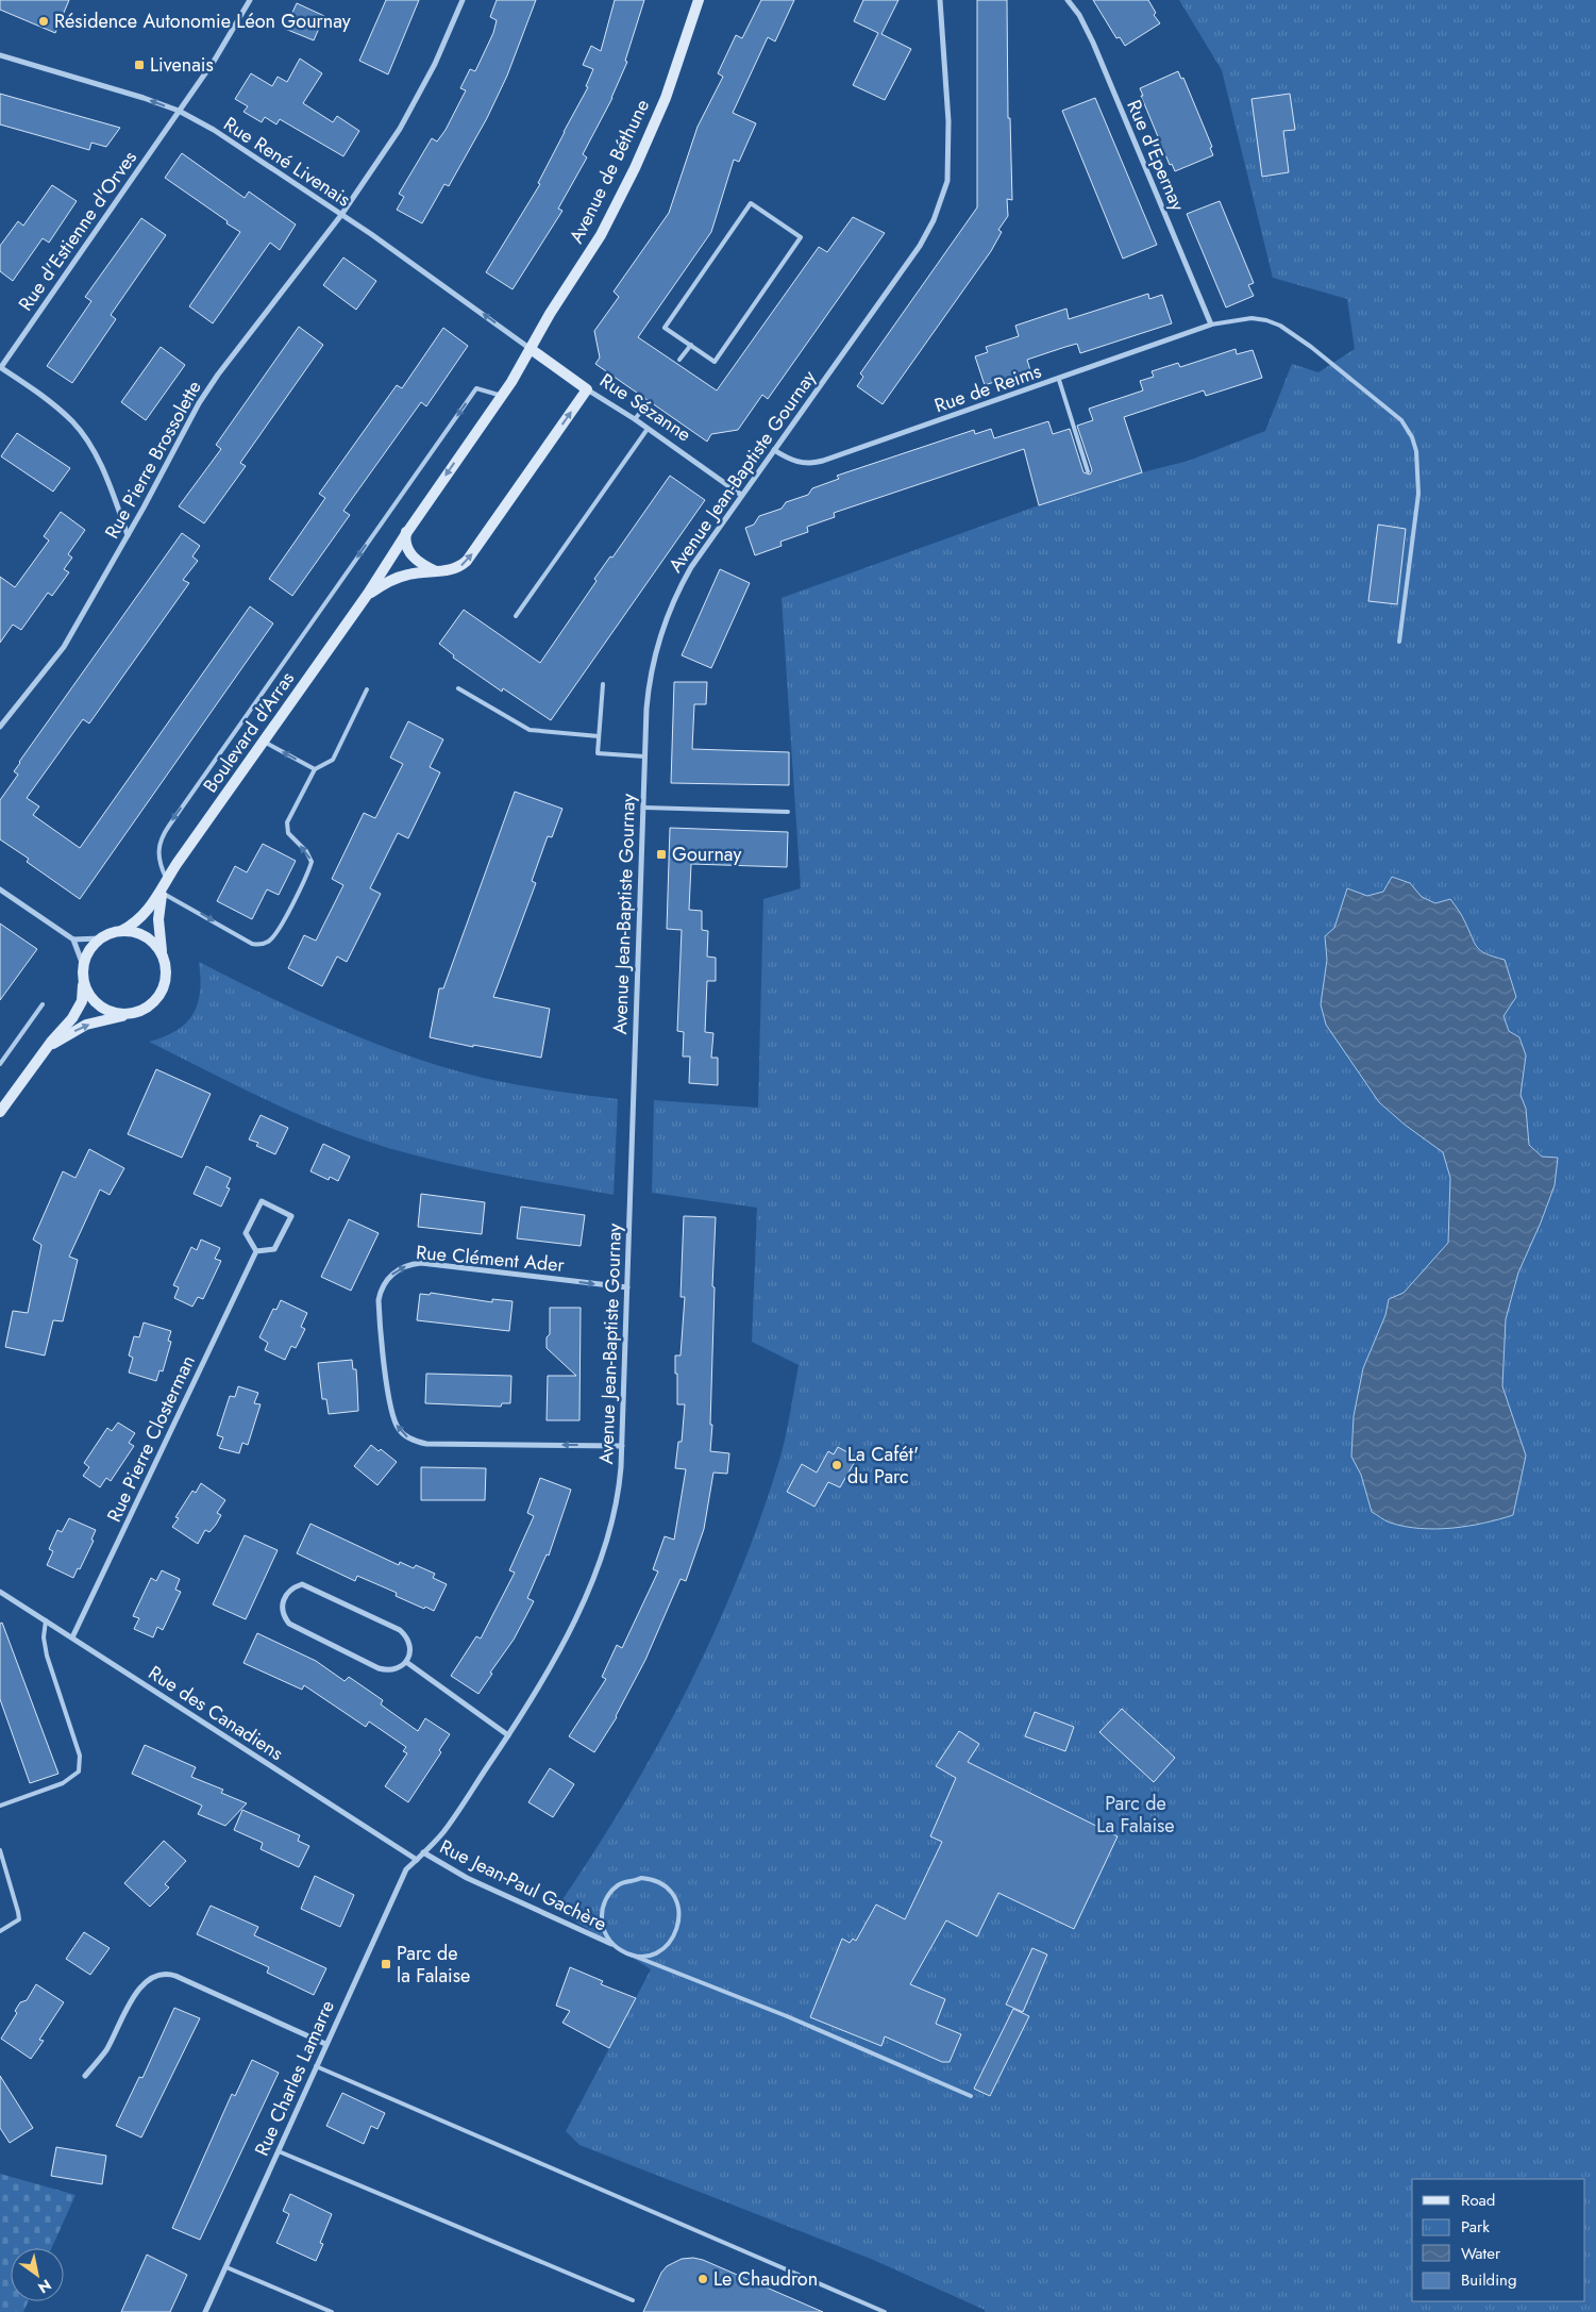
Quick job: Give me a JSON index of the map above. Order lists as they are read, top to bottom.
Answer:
{
  "streets": {
    "street": [
      "Rue d'Epernay",
      "Rue René Livenais",
      "Avenue de Béthune",
      "Rue d'Estienne d'Orves",
      "Rue de Reims",
      "Rue Sézanne",
      "Rue Pierre Brossolette",
      "Avenue Jean-Baptiste Gournay",
      "Boulevard d'Arras",
      "Rue Clément Ader",
      "Rue Pierre Closterman",
      "Rue des Canadiens",
      "Rue Jean-Paul Gachère",
      "Rue Charles Lamarre"
    ]
  },
  "crossings": [
    ["Rue d'Epernay", "Rue de Reims"],
    ["Rue René Livenais", "Avenue de Béthune"],
    ["Rue René Livenais", "Rue d'Estienne d'Orves"],
    ["Rue René Livenais", "Rue Sézanne"],
    ["Rue René Livenais", "Rue Pierre Brossolette"],
    ["Avenue de Béthune", "Rue Sézanne"],
    ["Avenue de Béthune", "Boulevard d'Arras"],
    ["Rue de Reims", "Avenue Jean-Baptiste Gournay"],
    ["Rue Sézanne", "Avenue Jean-Baptiste Gournay"],
    ["Avenue Jean-Baptiste Gournay", "Rue Clément Ader"],
    ["Avenue Jean-Baptiste Gournay", "Rue des Canadiens"],
    ["Avenue Jean-Baptiste Gournay", "Rue Jean-Paul Gachère"],
    ["Avenue Jean-Baptiste Gournay", "Rue Charles Lamarre"],
    ["Rue Pierre Closterman", "Rue des Canadiens"],
    ["Rue des Canadiens", "Rue Charles Lamarre"]
  ],
  "one_way": ["Rue René Livenais"],
  "parks": ["Parc de La Falaise"],
  "places": {
    "other": ["Résidence Autonomie Léon Gournay", "La Cafét' du Parc", "Le Chaudron"],
    "transit": ["Livenais", "Gournay", "Parc de la Falaise"]
  },
  "legend": [
    "Road",
    "Park",
    "Water",
    "Building"
  ],
  "north": "bottom right"
}
